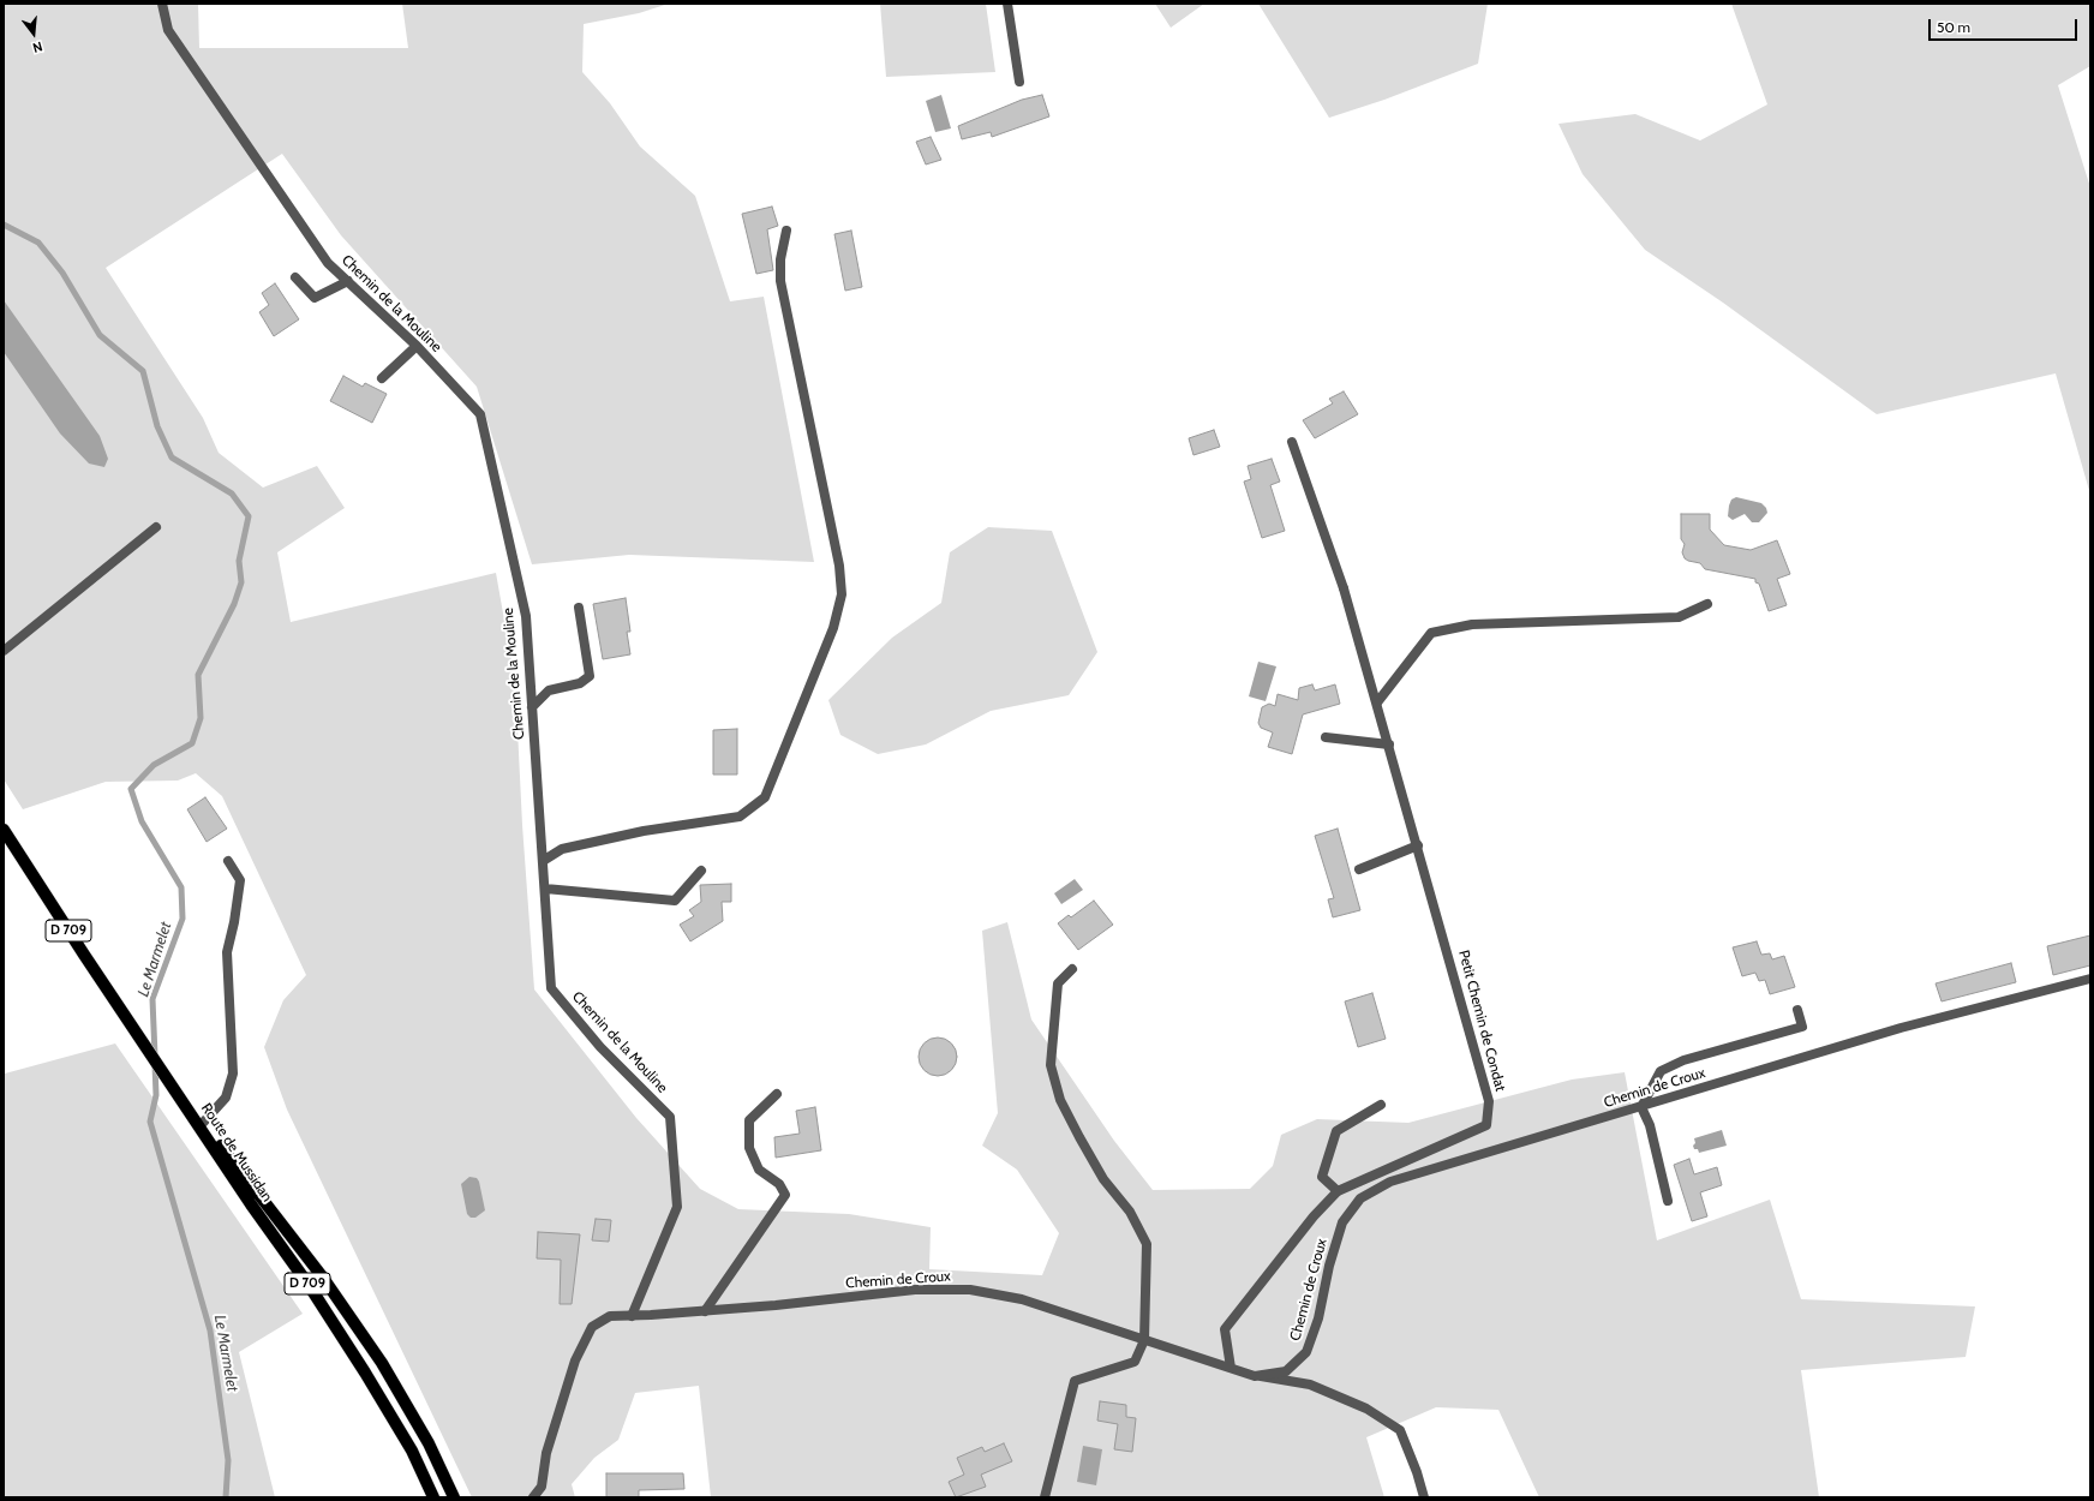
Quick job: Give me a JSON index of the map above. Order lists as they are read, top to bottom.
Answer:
{
  "streets": {
    "main road": ["D 709", "Route de Mussidan"],
    "street": ["Chemin de la Mouline", "Petit Chemin de Condat", "Chemin de Croux"]
  },
  "crossings": [
    ["Chemin de la Mouline", "Chemin de Croux"],
    ["D 709", "Route de Mussidan"],
    ["Petit Chemin de Condat", "Chemin de Croux"]
  ],
  "water": ["Le Marmelet"],
  "scale_bar": "50 m",
  "north": "bottom"
}
